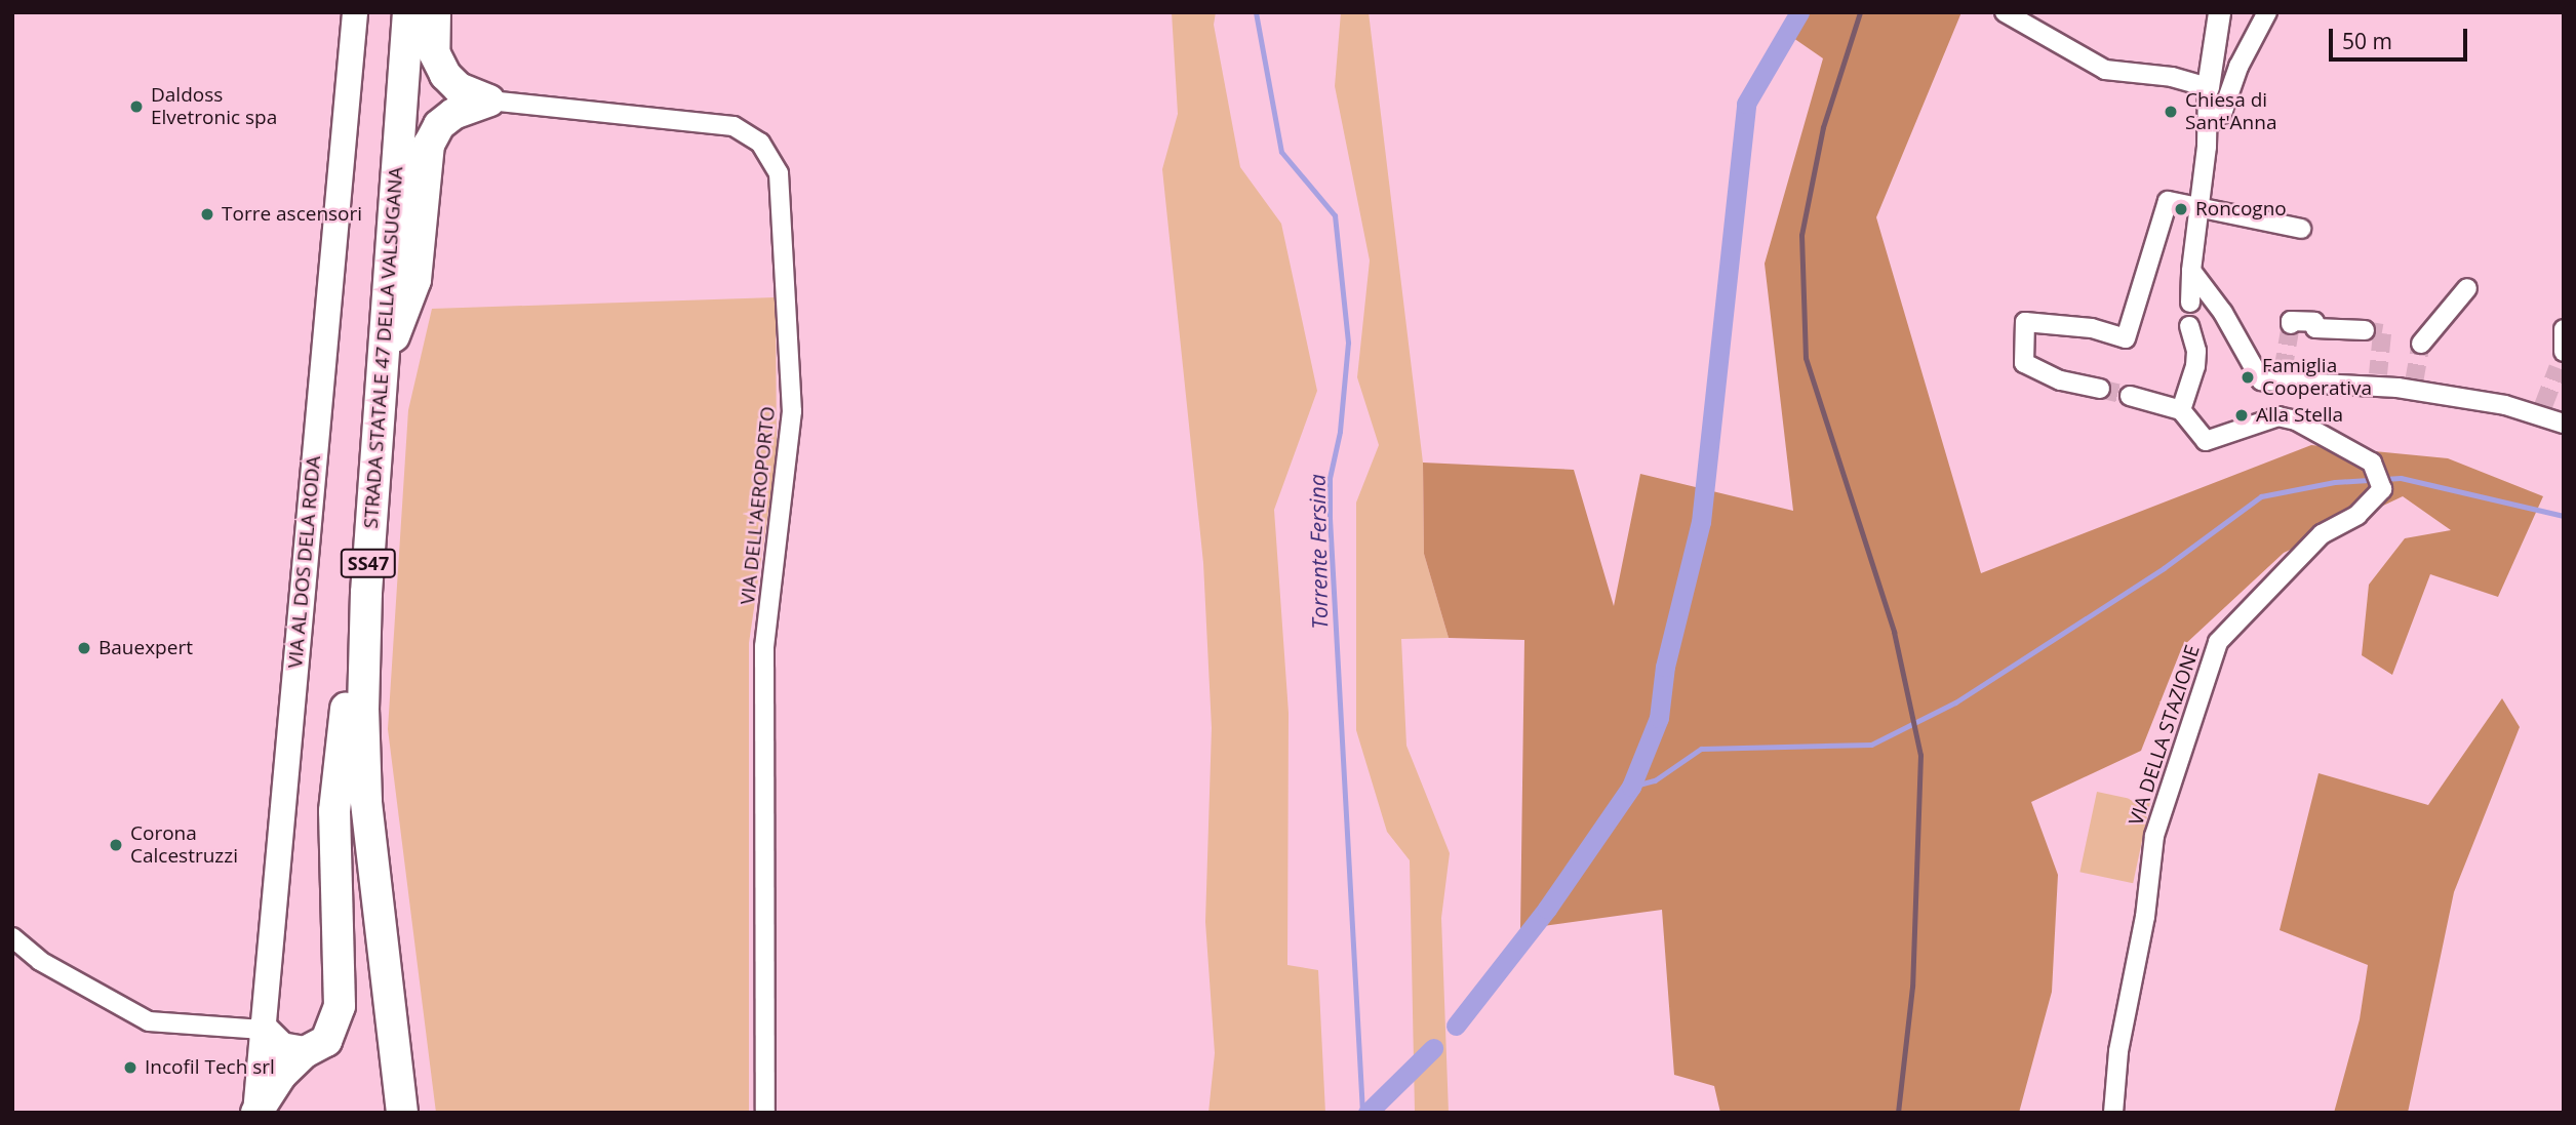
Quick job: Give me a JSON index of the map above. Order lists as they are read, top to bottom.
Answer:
{
  "streets": {
    "highway": ["STRADA STATALE 47 DELLA VALSUGANA", "SS47"],
    "main road": ["VIA AL DOS DELA RODA"],
    "street": ["VIA DELL'AEROPORTO", "VIA DELLA STAZIONE"]
  },
  "water": ["Torrente Fersina"],
  "places": [
    "Daldoss Elvetronic spa",
    "Chiesa di Sant'Anna",
    "Roncogno",
    "Torre ascensori",
    "Famiglia Cooperativa",
    "Alla Stella",
    "Bauexpert",
    "Corona Calcestruzzi",
    "Incofil Tech srl"
  ],
  "scale_bar": "50 m"
}
